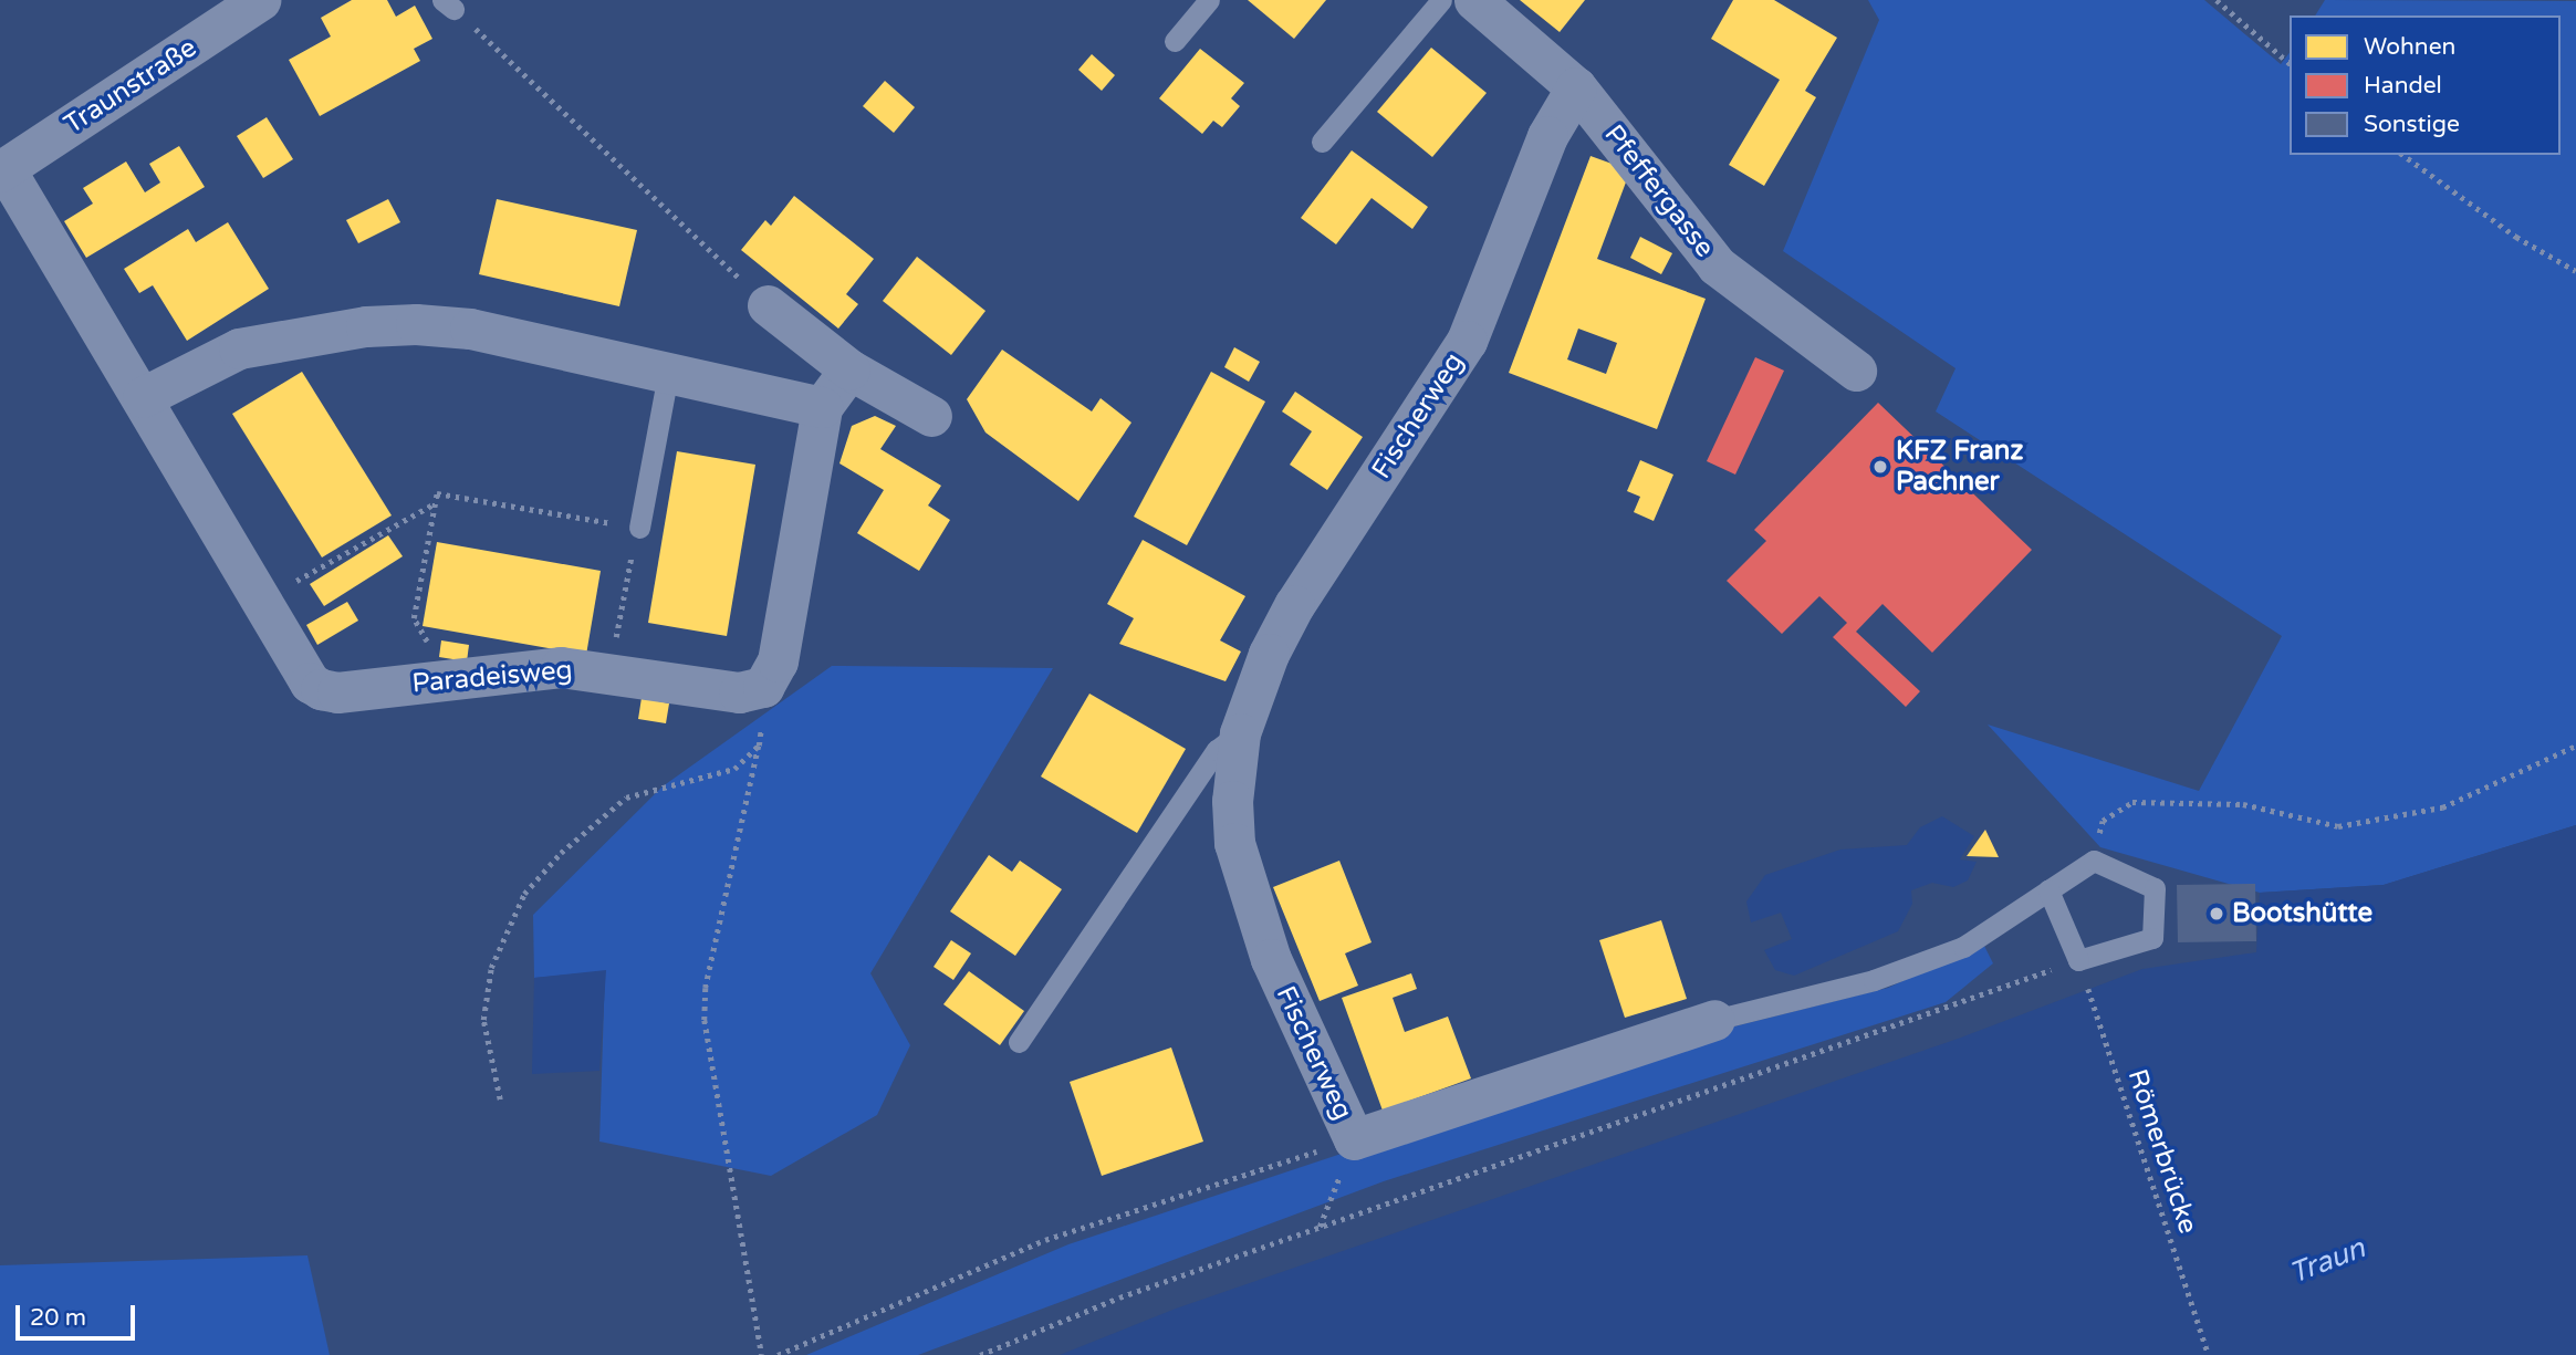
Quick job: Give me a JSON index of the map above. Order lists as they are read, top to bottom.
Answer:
{
  "streets": {
    "street": [
      "Traunstraße",
      "Pfeffergasse",
      "Fischerweg",
      "Paradeisweg"
    ],
    "path": ["Römerbrücke"]
  },
  "crossings": [
    ["Traunstraße", "Paradeisweg"],
    ["Pfeffergasse", "Fischerweg"]
  ],
  "water": ["Traun"],
  "places": ["KFZ Franz Pachner", "Bootshütte"],
  "legend": ["Wohnen", "Handel", "Sonstige"],
  "scale_bar": "20 m"
}
